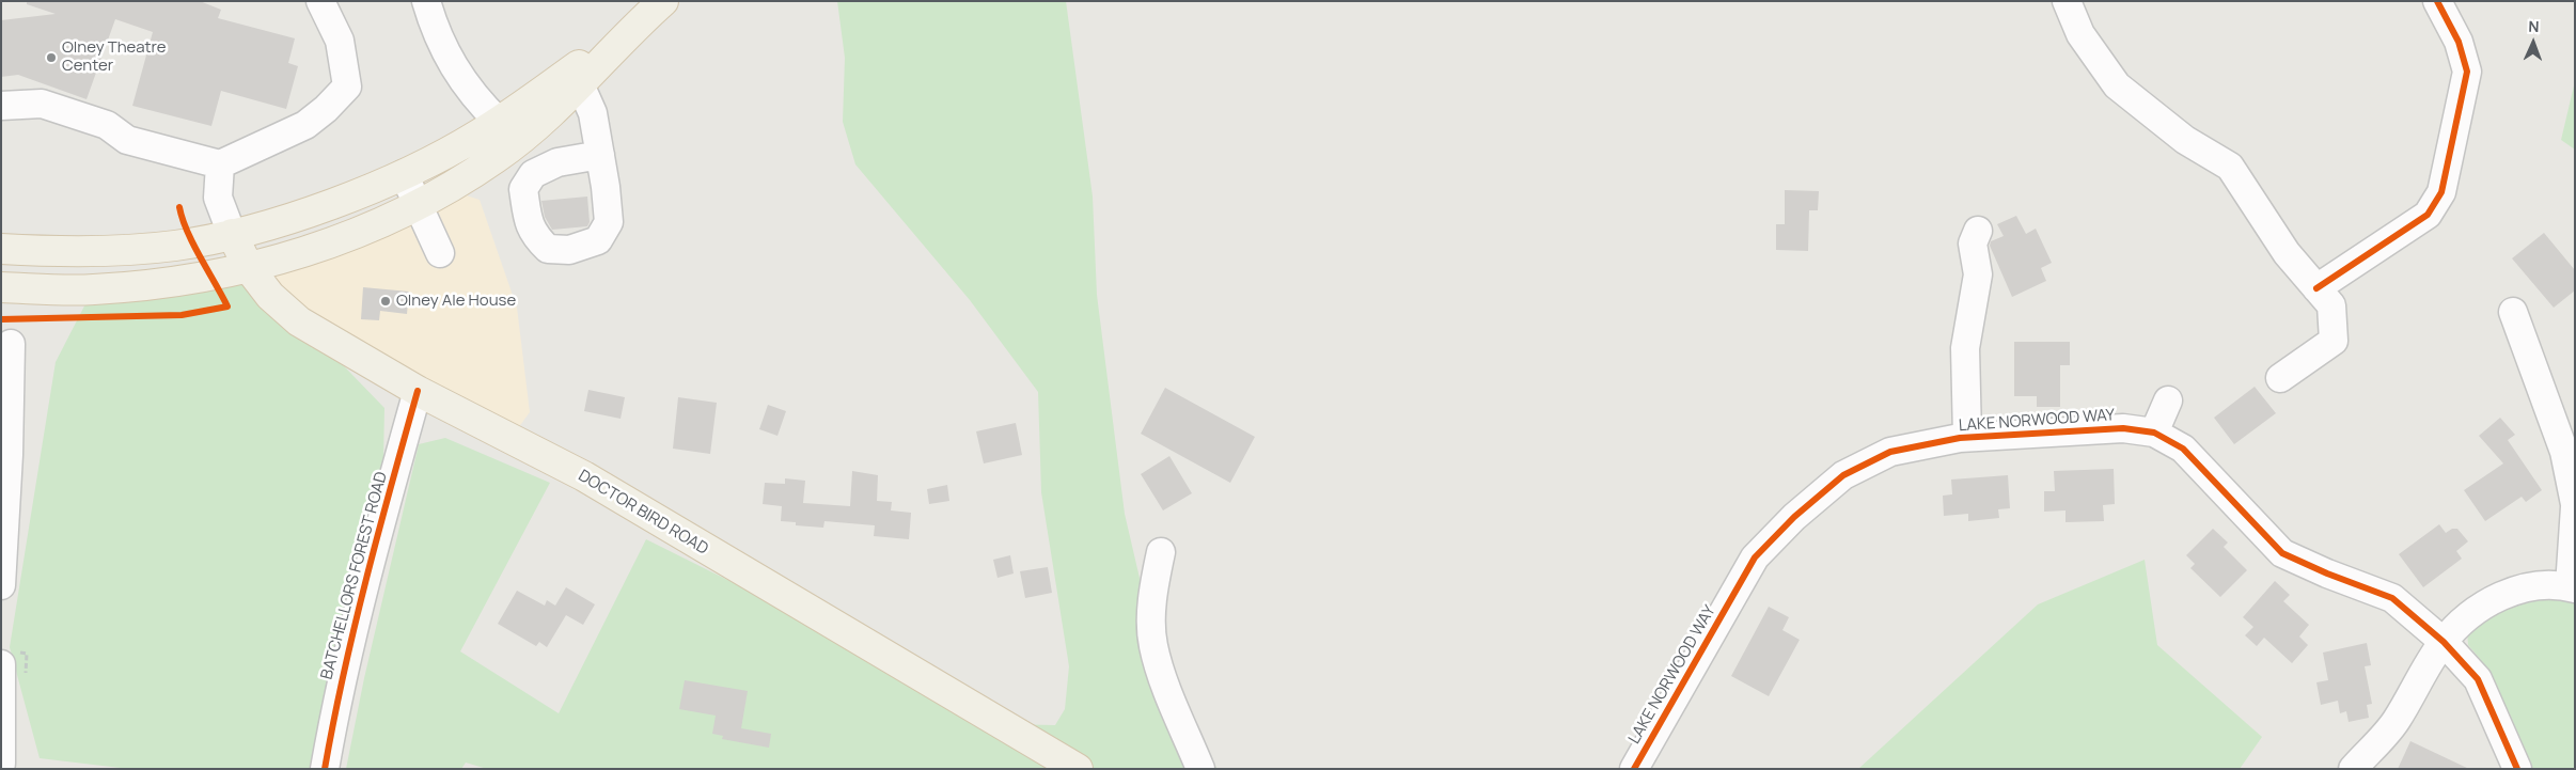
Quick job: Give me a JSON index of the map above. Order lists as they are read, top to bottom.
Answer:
{
  "streets": {
    "main road": ["DOCTOR BIRD ROAD"],
    "street": ["LAKE NORWOOD WAY", "BATCHELLORS FOREST ROAD"]
  },
  "crossings": [
    ["DOCTOR BIRD ROAD", "BATCHELLORS FOREST ROAD"]
  ],
  "places": ["Olney Theatre Center", "Olney Ale House"],
  "north": "top"
}
